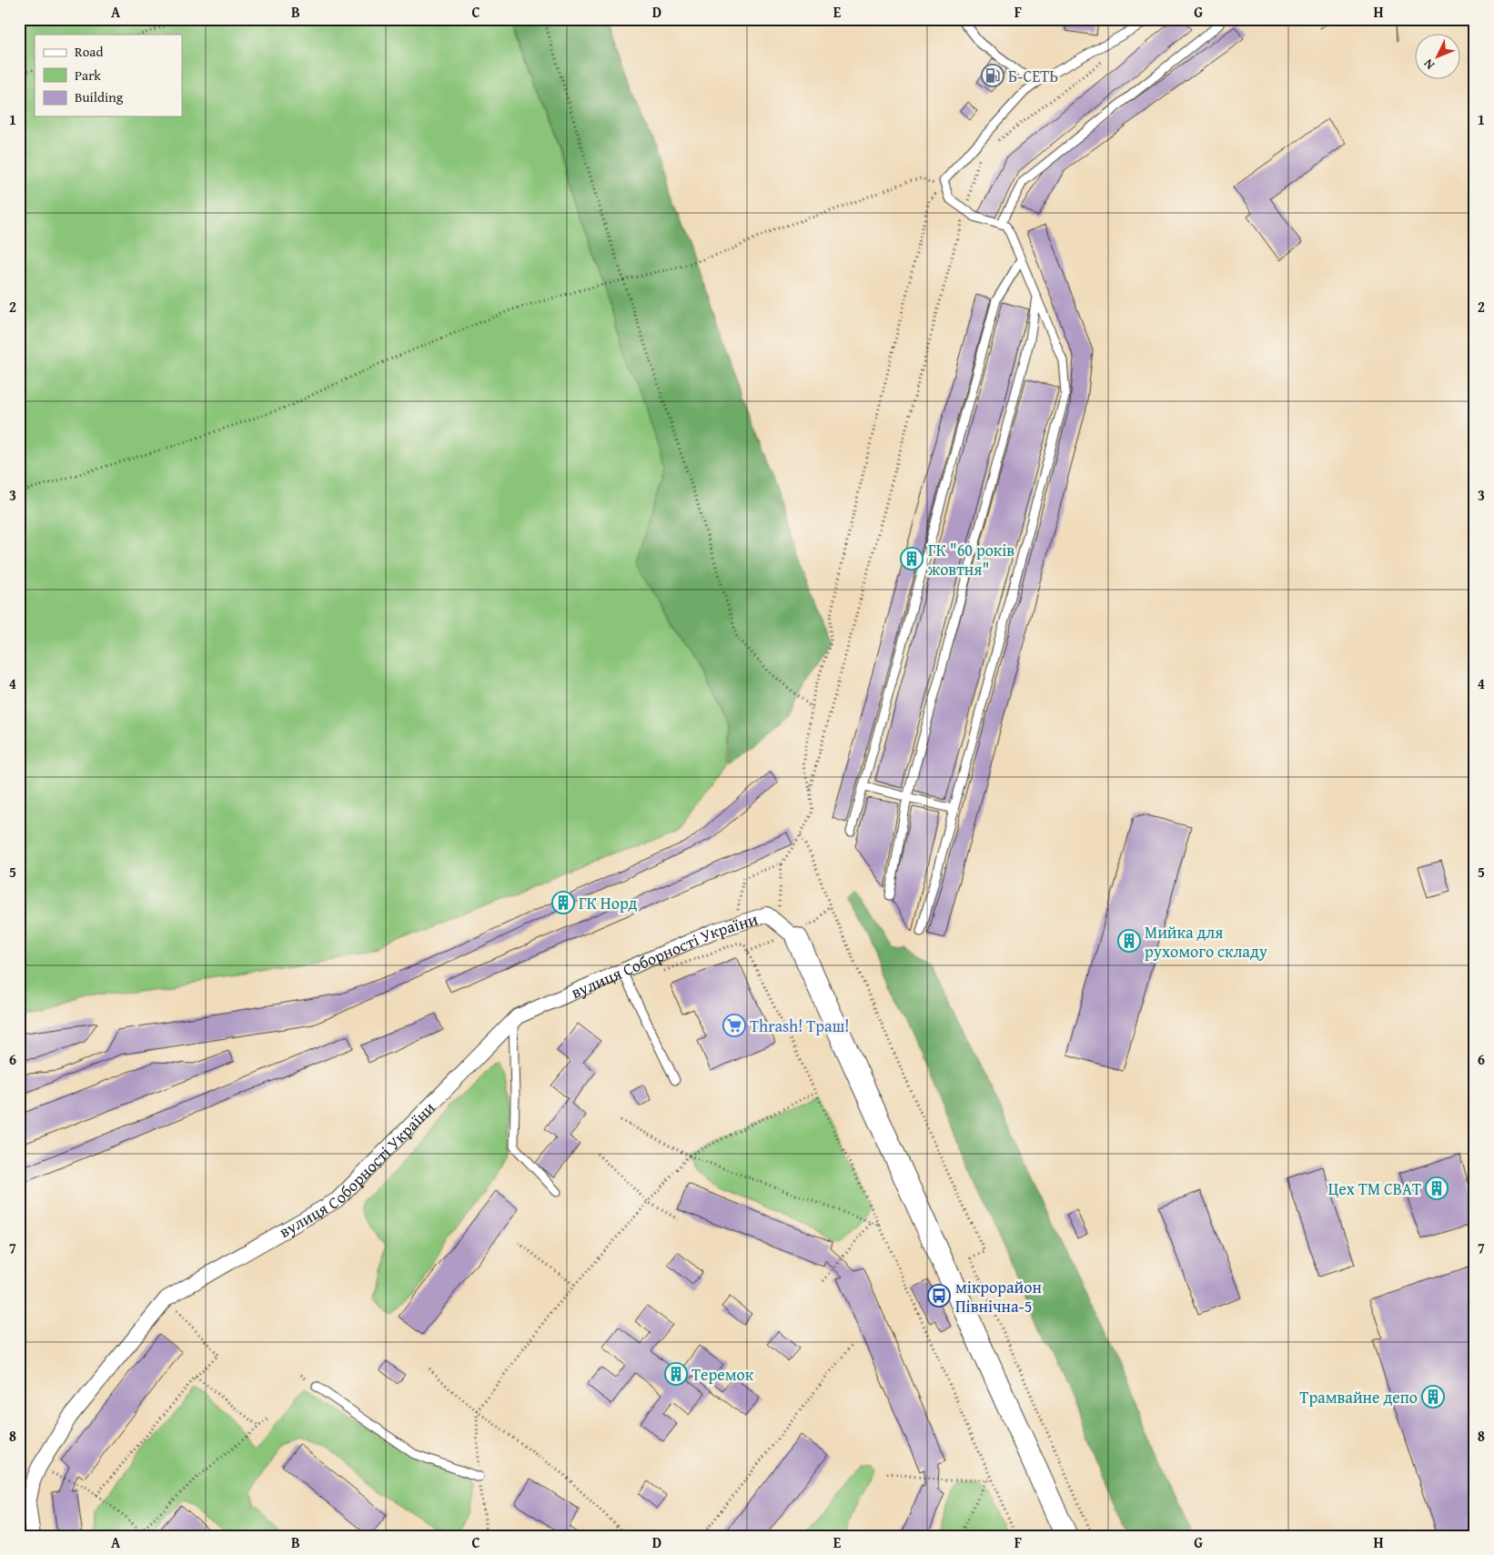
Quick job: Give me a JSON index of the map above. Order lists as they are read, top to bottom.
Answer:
{
  "streets": {
    "street": ["вулиця Соборності України"]
  },
  "places": {
    "fuel station": ["Б-СЕТЬ"],
    "building": [
      "ГК \"60 років жовтня\"",
      "ГК Норд",
      "Мийка для рухомого складу",
      "Цех ТМ СВАТ",
      "Теремок",
      "Трамвайне депо"
    ],
    "supermarket": ["Thrash! Траш!"],
    "bus stop": ["мікрорайон Північна-5"]
  },
  "legend": ["Road", "Park", "Building"],
  "north": "bottom left",
  "grid": {
    "columns": [
      "A",
      "B",
      "C",
      "D",
      "E",
      "F",
      "G",
      "H"
    ],
    "rows": [
      "1",
      "2",
      "3",
      "4",
      "5",
      "6",
      "7",
      "8"
    ]
  }
}
